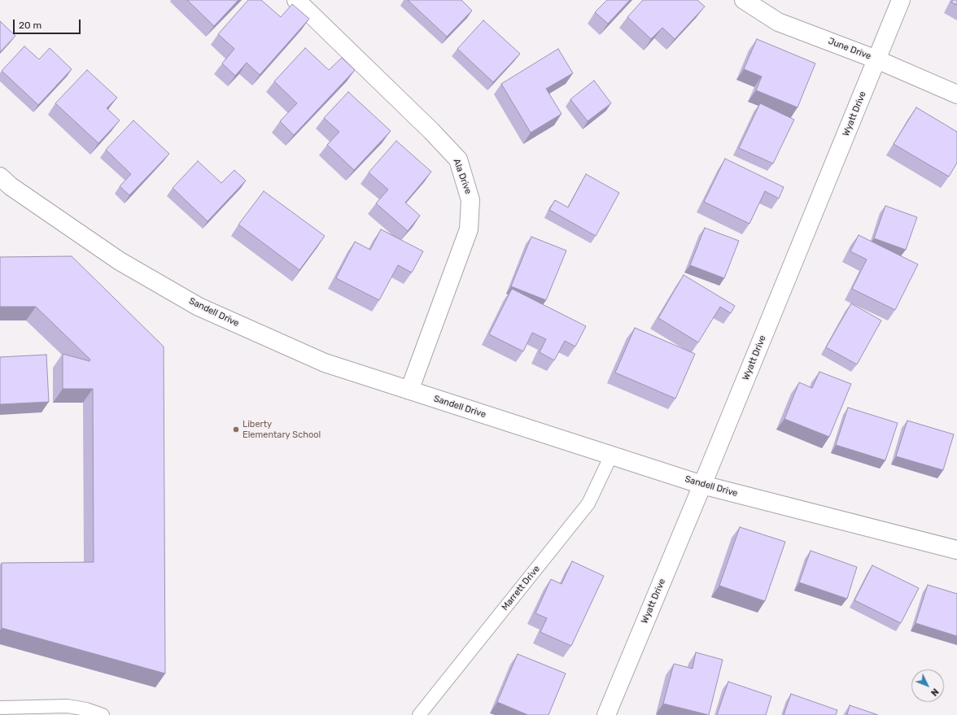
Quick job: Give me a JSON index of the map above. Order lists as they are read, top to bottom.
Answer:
{
  "streets": {
    "street": [
      "June Drive",
      "Wyatt Drive",
      "Ala Drive",
      "Sandell Drive"
    ],
    "lane": ["Marrett Drive"]
  },
  "crossings": [
    ["June Drive", "Wyatt Drive"],
    ["Wyatt Drive", "Sandell Drive"],
    ["Ala Drive", "Sandell Drive"],
    ["Sandell Drive", "Marrett Drive"]
  ],
  "places": ["Liberty Elementary School"],
  "scale_bar": "20 m",
  "north": "bottom right"
}
